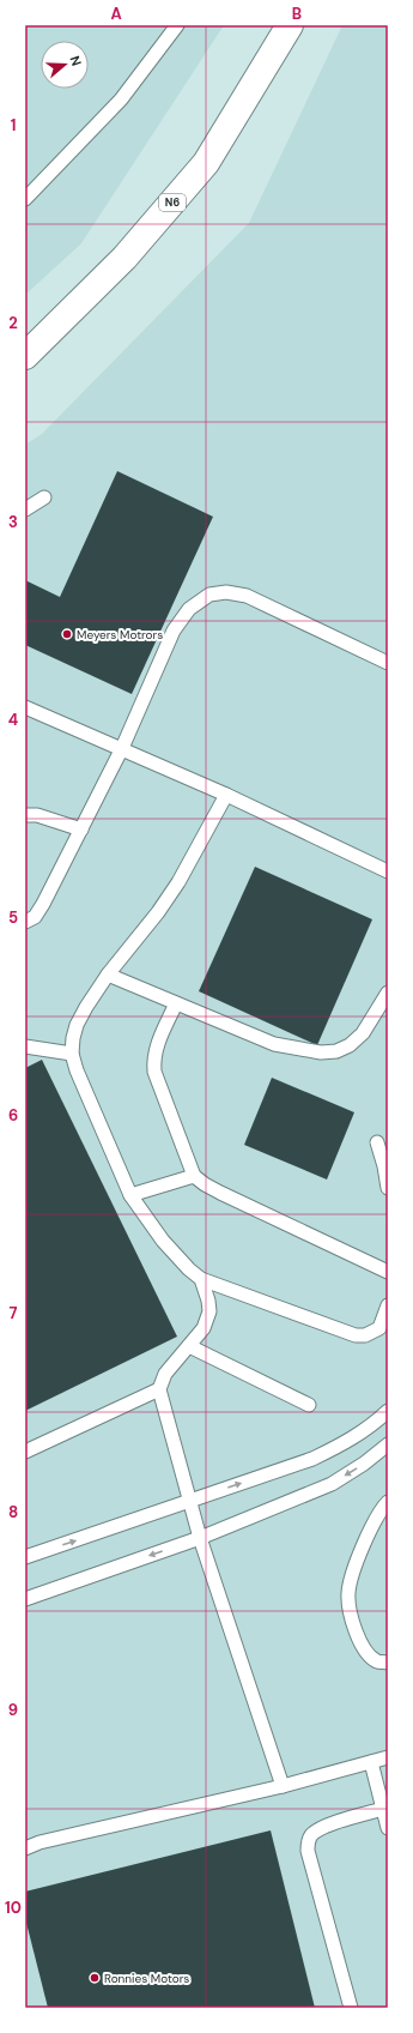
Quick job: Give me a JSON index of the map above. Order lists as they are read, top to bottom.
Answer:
{
  "streets": {
    "highway": ["N6"]
  },
  "places": ["Meyers Motrors", "Ronnies Motors"],
  "north": "right",
  "grid": {
    "columns": ["A", "B"],
    "rows": [
      "1",
      "2",
      "3",
      "4",
      "5",
      "6",
      "7",
      "8",
      "9",
      "10"
    ]
  }
}
